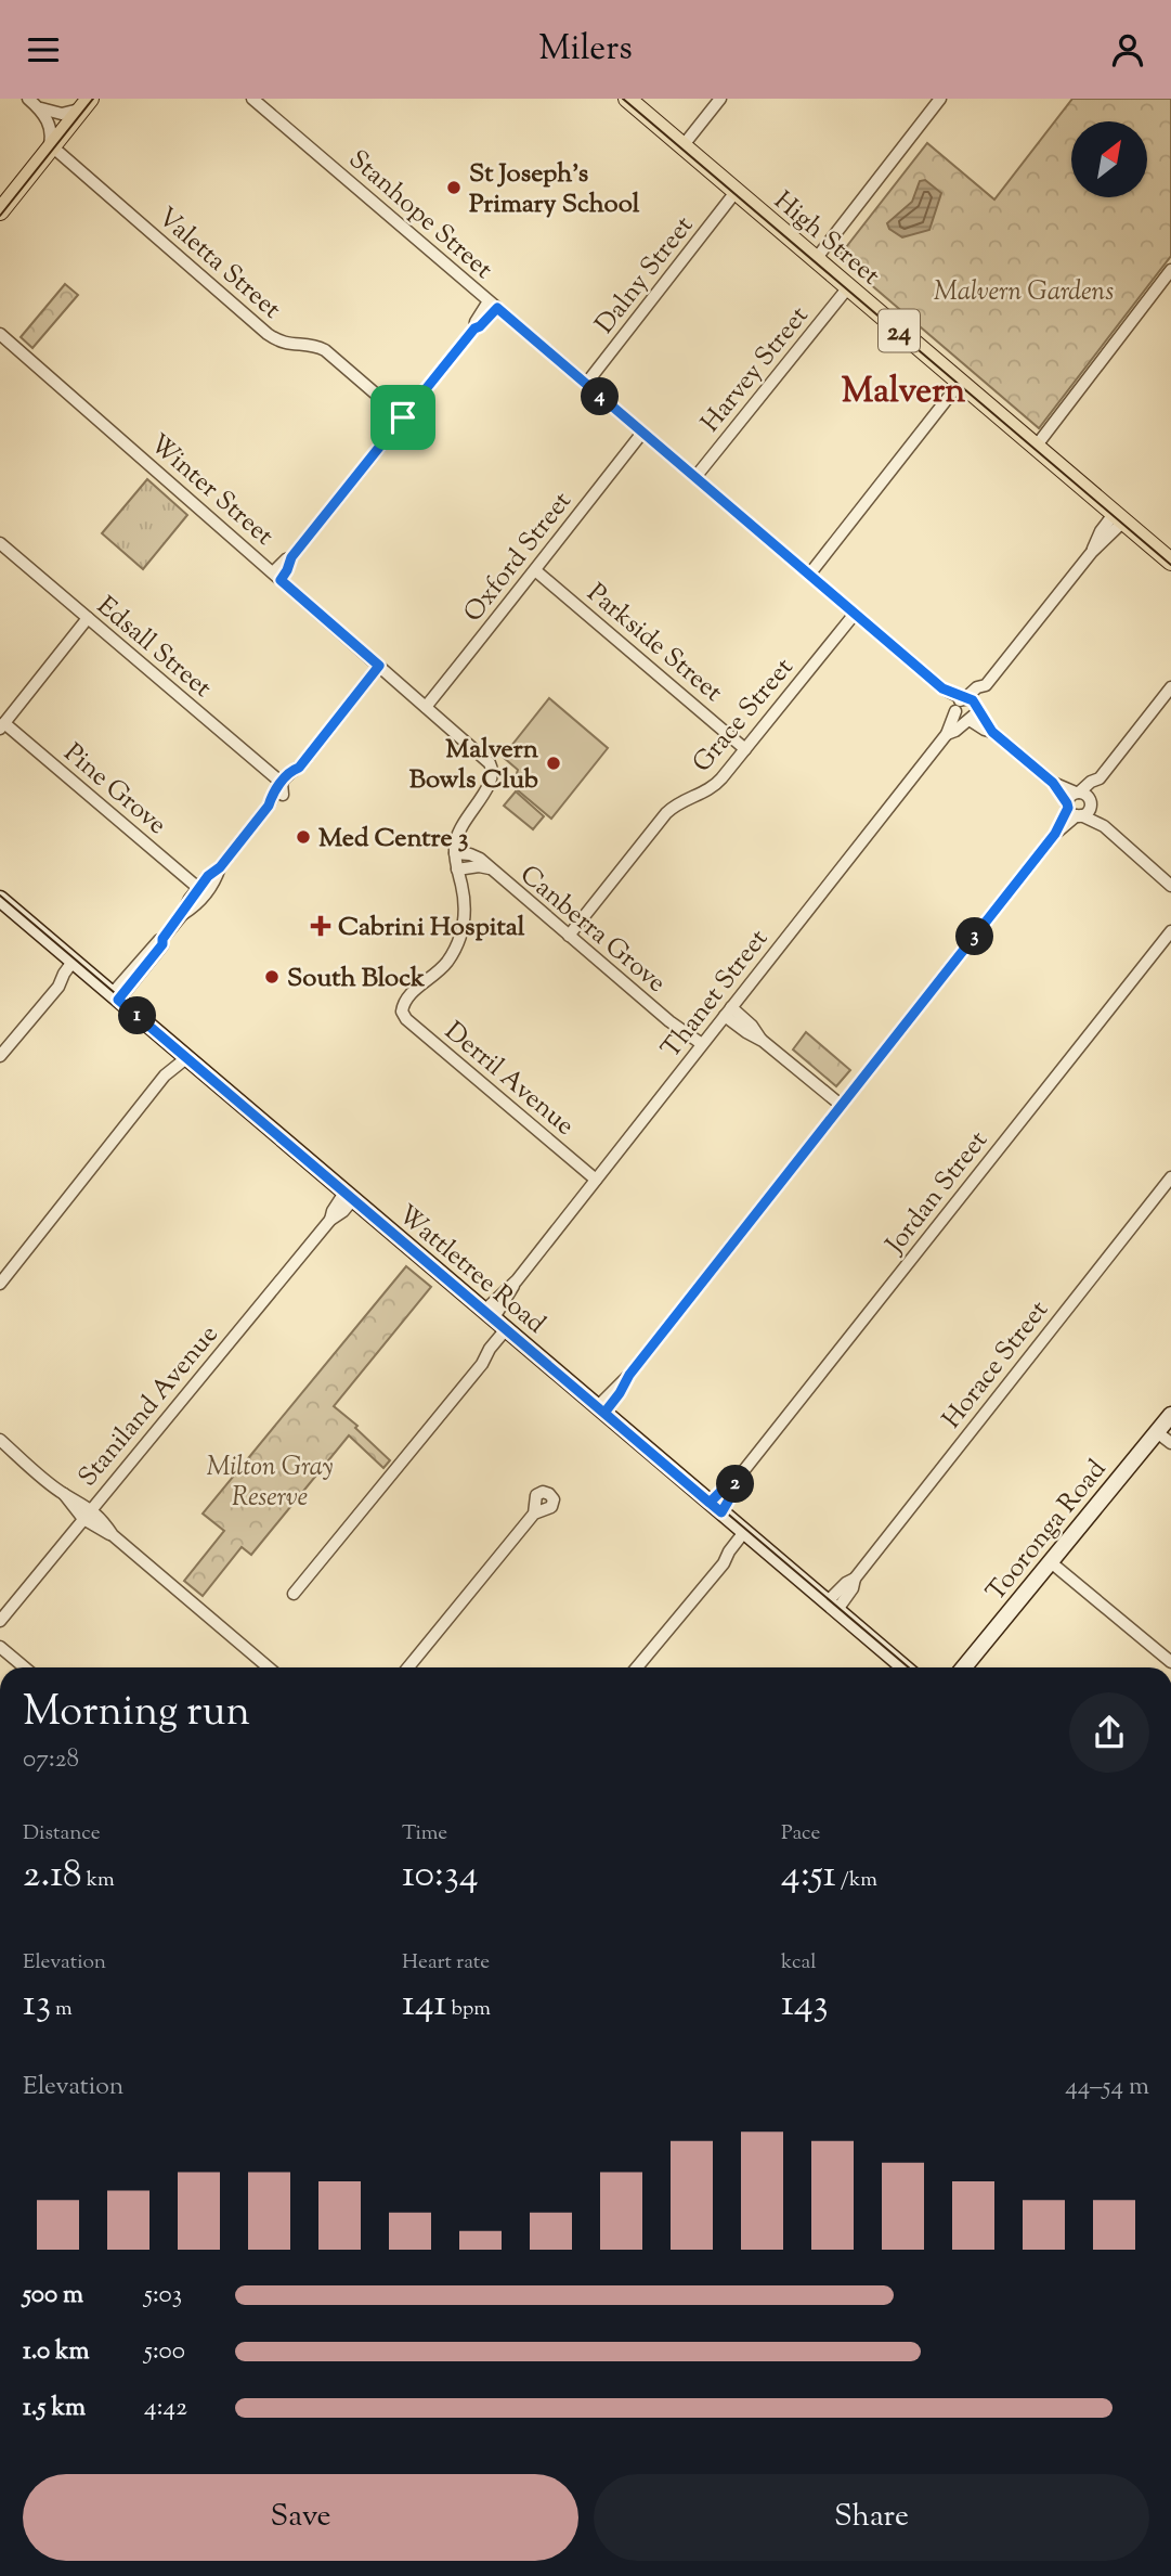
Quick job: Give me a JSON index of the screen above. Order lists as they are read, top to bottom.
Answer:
{
  "streets": {
    "main road": [
      "High Street",
      "24",
      "Wattletree Road",
      "Tooronga Road"
    ],
    "street": [
      "Stanhope Street",
      "Valetta Street",
      "Dalny Street",
      "Harvey Street",
      "Winter Street",
      "Oxford Street",
      "Parkside Street",
      "Edsall Street",
      "Grace Street",
      "Pine Grove",
      "Canberra Grove",
      "Thanet Street",
      "Derril Avenue",
      "Jordan Street",
      "Horace Street",
      "Staniland Avenue"
    ]
  },
  "crossings": [
    ["Stanhope Street", "Dalny Street"],
    ["Stanhope Street", "Harvey Street"],
    ["Stanhope Street", "Oxford Street"],
    ["Stanhope Street", "Grace Street"],
    ["Stanhope Street", "Thanet Street"],
    ["High Street", "Dalny Street"],
    ["High Street", "Harvey Street"],
    ["Winter Street", "Oxford Street"],
    ["Winter Street", "Canberra Grove"],
    ["Oxford Street", "Parkside Street"],
    ["Parkside Street", "Grace Street"],
    ["Grace Street", "Canberra Grove"],
    ["Canberra Grove", "Thanet Street"],
    ["Canberra Grove", "Derril Avenue"],
    ["Thanet Street", "Derril Avenue"],
    ["Thanet Street", "Wattletree Road"],
    ["Jordan Street", "Wattletree Road"],
    ["Wattletree Road", "Horace Street"],
    ["Wattletree Road", "Staniland Avenue"]
  ],
  "districts": ["Malvern"],
  "parks": ["Malvern Gardens", "Milton Gray Reserve"],
  "places": {
    "other": [
      "St Joseph's Primary School",
      "Malvern Bowls Club",
      "Med Centre 3",
      "South Block"
    ],
    "health": ["Cabrini Hospital"]
  },
  "north": "top right",
  "page": {
    "header": "Milers",
    "pins": [
      "4",
      "3",
      "1",
      "2"
    ],
    "heading": ["Morning run", "07:28"],
    "stats": [
      ["Distance", "2.18 km"],
      ["Time", "10:34"],
      ["Pace", "4:51 /km"],
      ["Elevation", "13 m"],
      ["Heart rate", "141 bpm"],
      ["kcal", "143"]
    ],
    "chart": ["Elevation", "44–54 m"],
    "list": [
      {
        "name": "500 m",
        "note": "5:03"
      },
      {
        "name": "1.0 km",
        "note": "5:00"
      },
      {
        "name": "1.5 km",
        "note": "4:42"
      }
    ],
    "buttons": ["Save", "Share"]
  }
}
